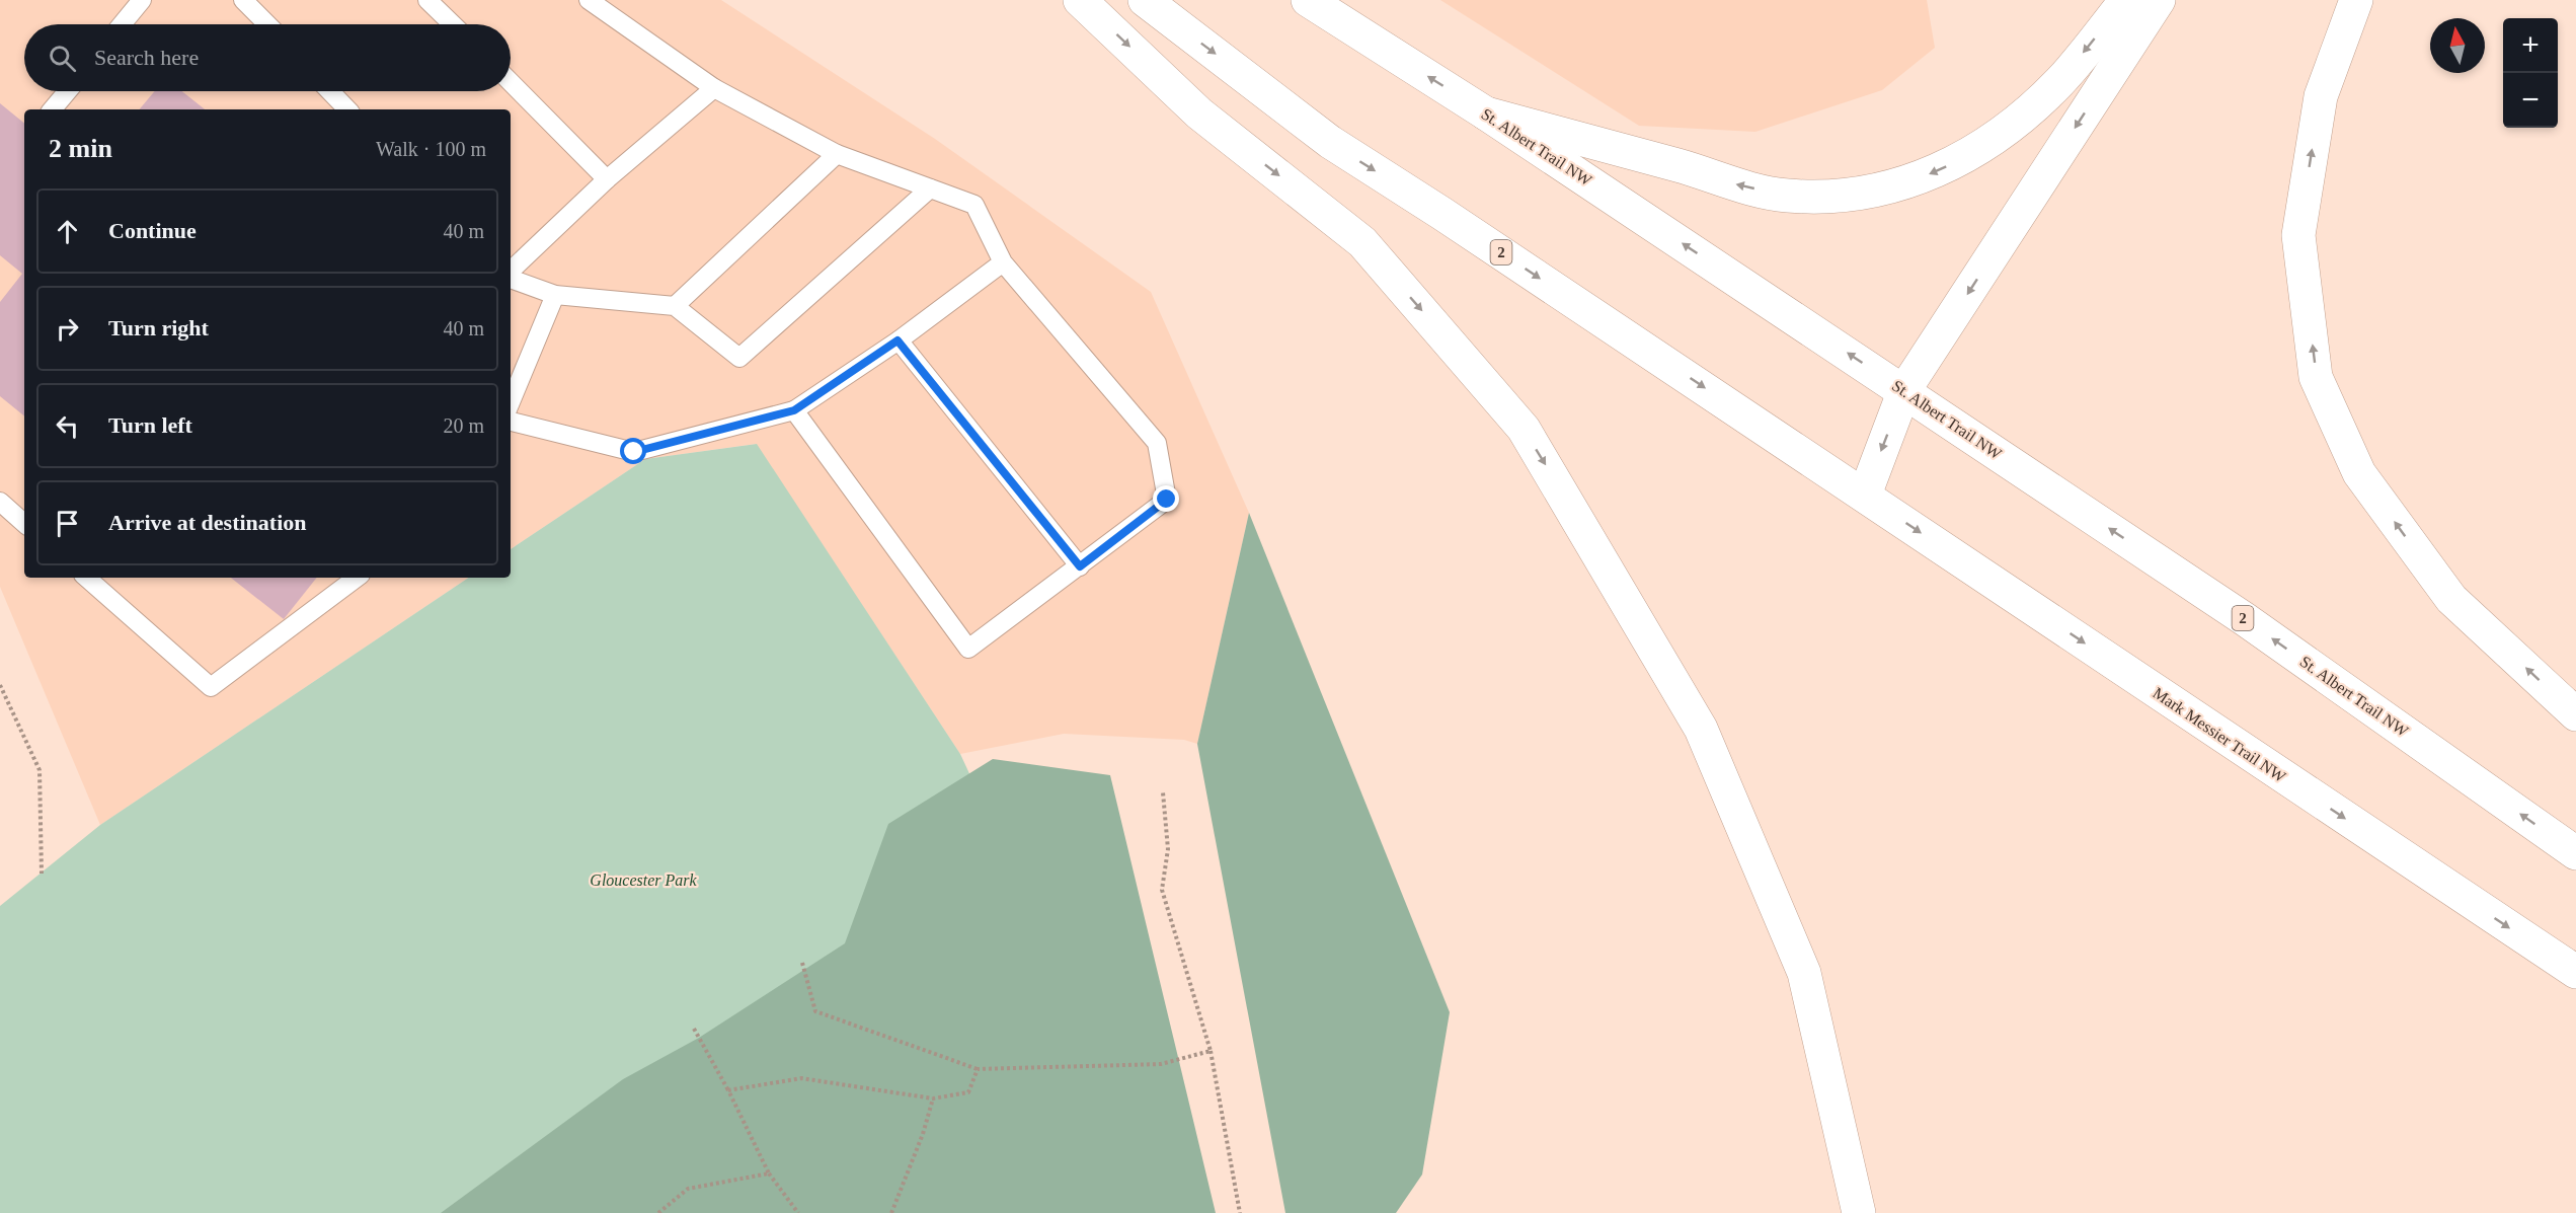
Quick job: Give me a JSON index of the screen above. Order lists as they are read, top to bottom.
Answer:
{
  "streets": {
    "main road": ["St. Albert Trail NW", "2", "Mark Messier Trail NW"]
  },
  "crossings": [
    ["2", "Mark Messier Trail NW"]
  ],
  "one_way": ["Mark Messier Trail NW"],
  "parks": ["Gloucester Park"],
  "north": "top",
  "page": {
    "map_buttons": ["+", "−"],
    "search": "Search here",
    "heading": ["2 min", "Walk · 100 m"],
    "list": [
      ["Continue", "40 m"],
      ["Turn right", "40 m"],
      ["Turn left", "20 m"],
      "Arrive at destination"
    ]
  }
}
